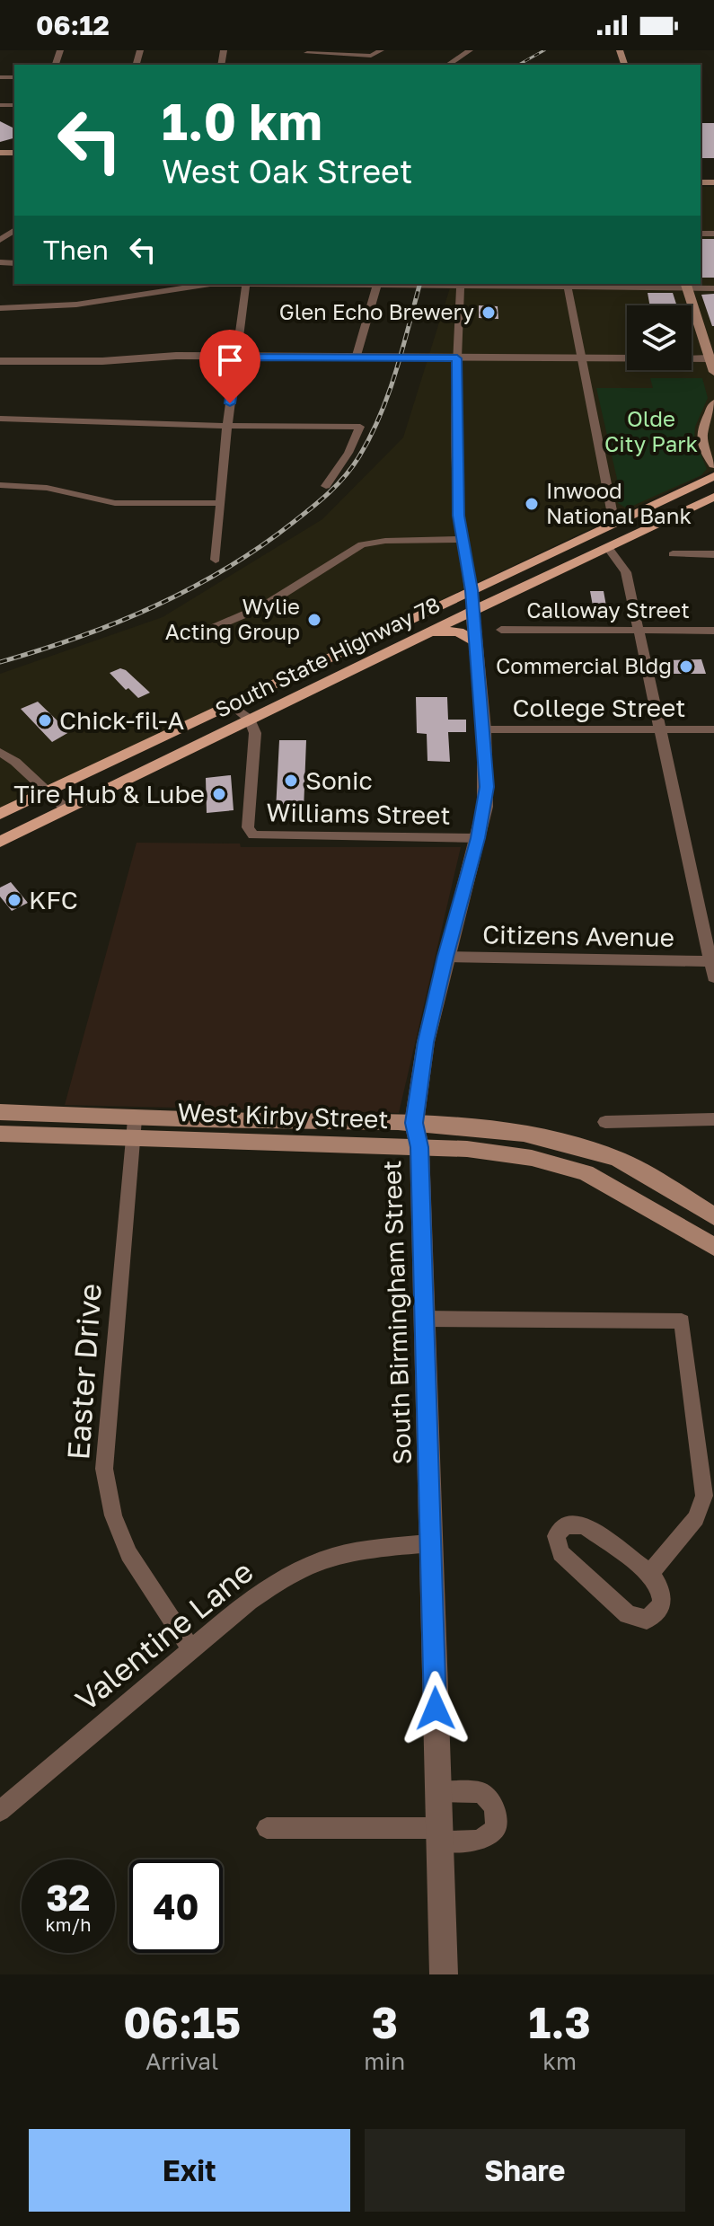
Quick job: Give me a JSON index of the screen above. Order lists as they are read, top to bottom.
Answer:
{
  "streets": {
    "main road": ["South State Highway 78", "West Kirby Street"],
    "street": [
      "Calloway Street",
      "College Street",
      "Williams Street",
      "Citizens Avenue",
      "South Birmingham Street",
      "Easter Drive",
      "Valentine Lane"
    ]
  },
  "crossings": [
    ["South State Highway 78", "Williams Street"],
    ["South State Highway 78", "South Birmingham Street"],
    ["College Street", "South Birmingham Street"],
    ["Williams Street", "South Birmingham Street"],
    ["Citizens Avenue", "South Birmingham Street"],
    ["West Kirby Street", "South Birmingham Street"],
    ["West Kirby Street", "Easter Drive"],
    ["South Birmingham Street", "Valentine Lane"],
    ["Easter Drive", "Valentine Lane"]
  ],
  "parks": ["Olde City Park"],
  "places": [
    "Glen Echo Brewery",
    "Inwood National Bank",
    "Wylie Acting Group",
    "Commercial Bldg",
    "Chick-fil-A",
    "Sonic",
    "Tire Hub & Lube",
    "KFC"
  ],
  "page": {
    "status": "06:12",
    "turn": ["1.0 km", "West Oak Street"],
    "then": "Then",
    "speed": "32 km/h",
    "limit": "40",
    "eta": [
      "06:15",
      "Arrival",
      "3",
      "min",
      "1.3",
      "km"
    ],
    "buttons": ["Exit", "Share"]
  }
}
